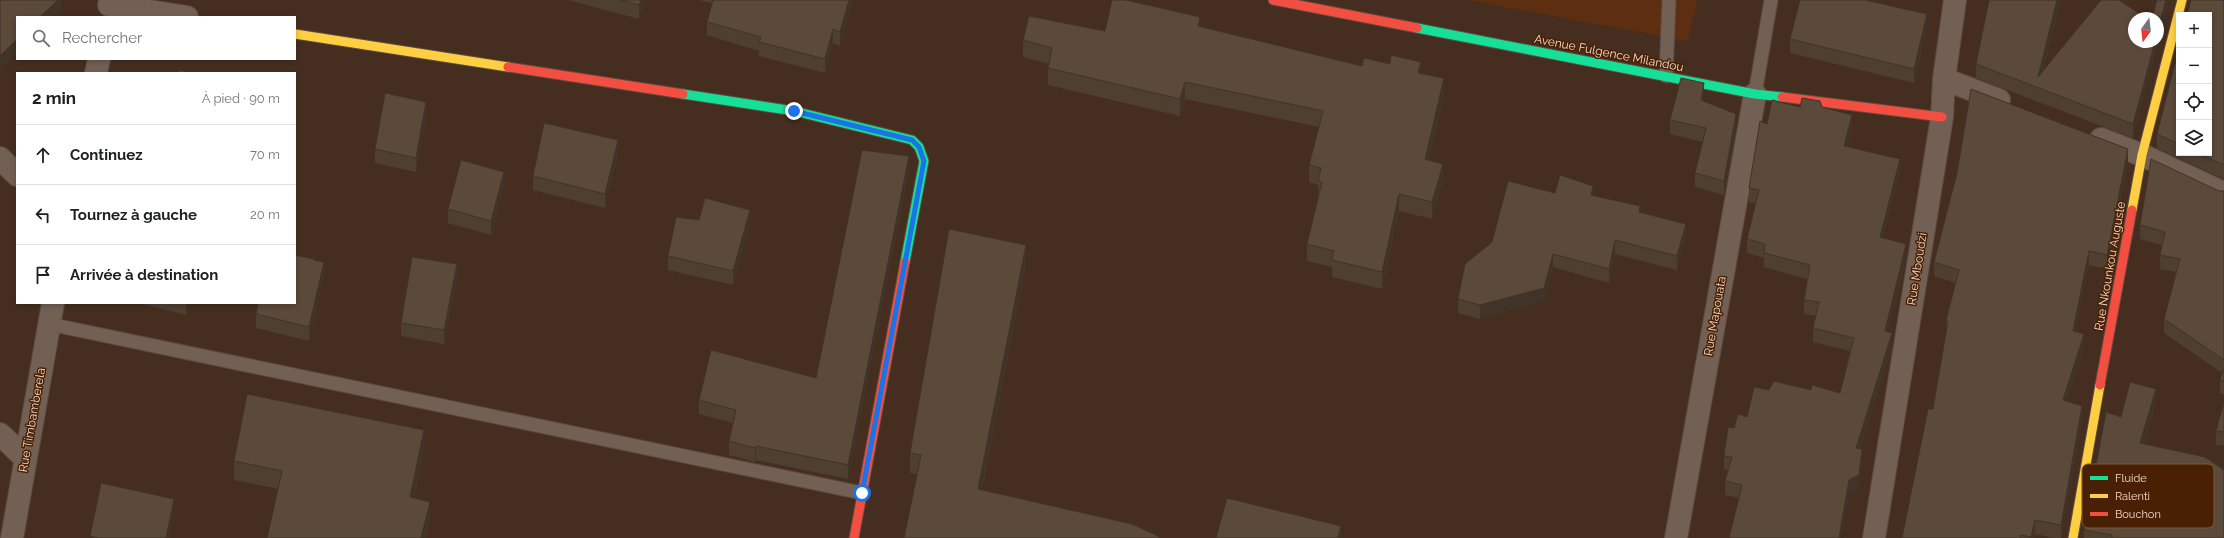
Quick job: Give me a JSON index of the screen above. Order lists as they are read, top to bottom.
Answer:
{
  "streets": {
    "street": [
      "Avenue Fulgence Milandou",
      "Rue Nkounkou Auguste",
      "Rue Mboudzi",
      "Rue Mapouata",
      "Rue Timbamberela"
    ]
  },
  "crossings": [
    ["Avenue Fulgence Milandou", "Rue Mboudzi"],
    ["Avenue Fulgence Milandou", "Rue Mapouata"]
  ],
  "legend": ["Fluide", "Ralenti", "Bouchon"],
  "north": "bottom",
  "page": {
    "map_buttons": ["+", "−"],
    "search": "Rechercher",
    "heading": ["2 min", "À pied · 90 m"],
    "list": [
      ["Continuez", "70 m"],
      ["Tournez à gauche", "20 m"],
      "Arrivée à destination"
    ]
  }
}
